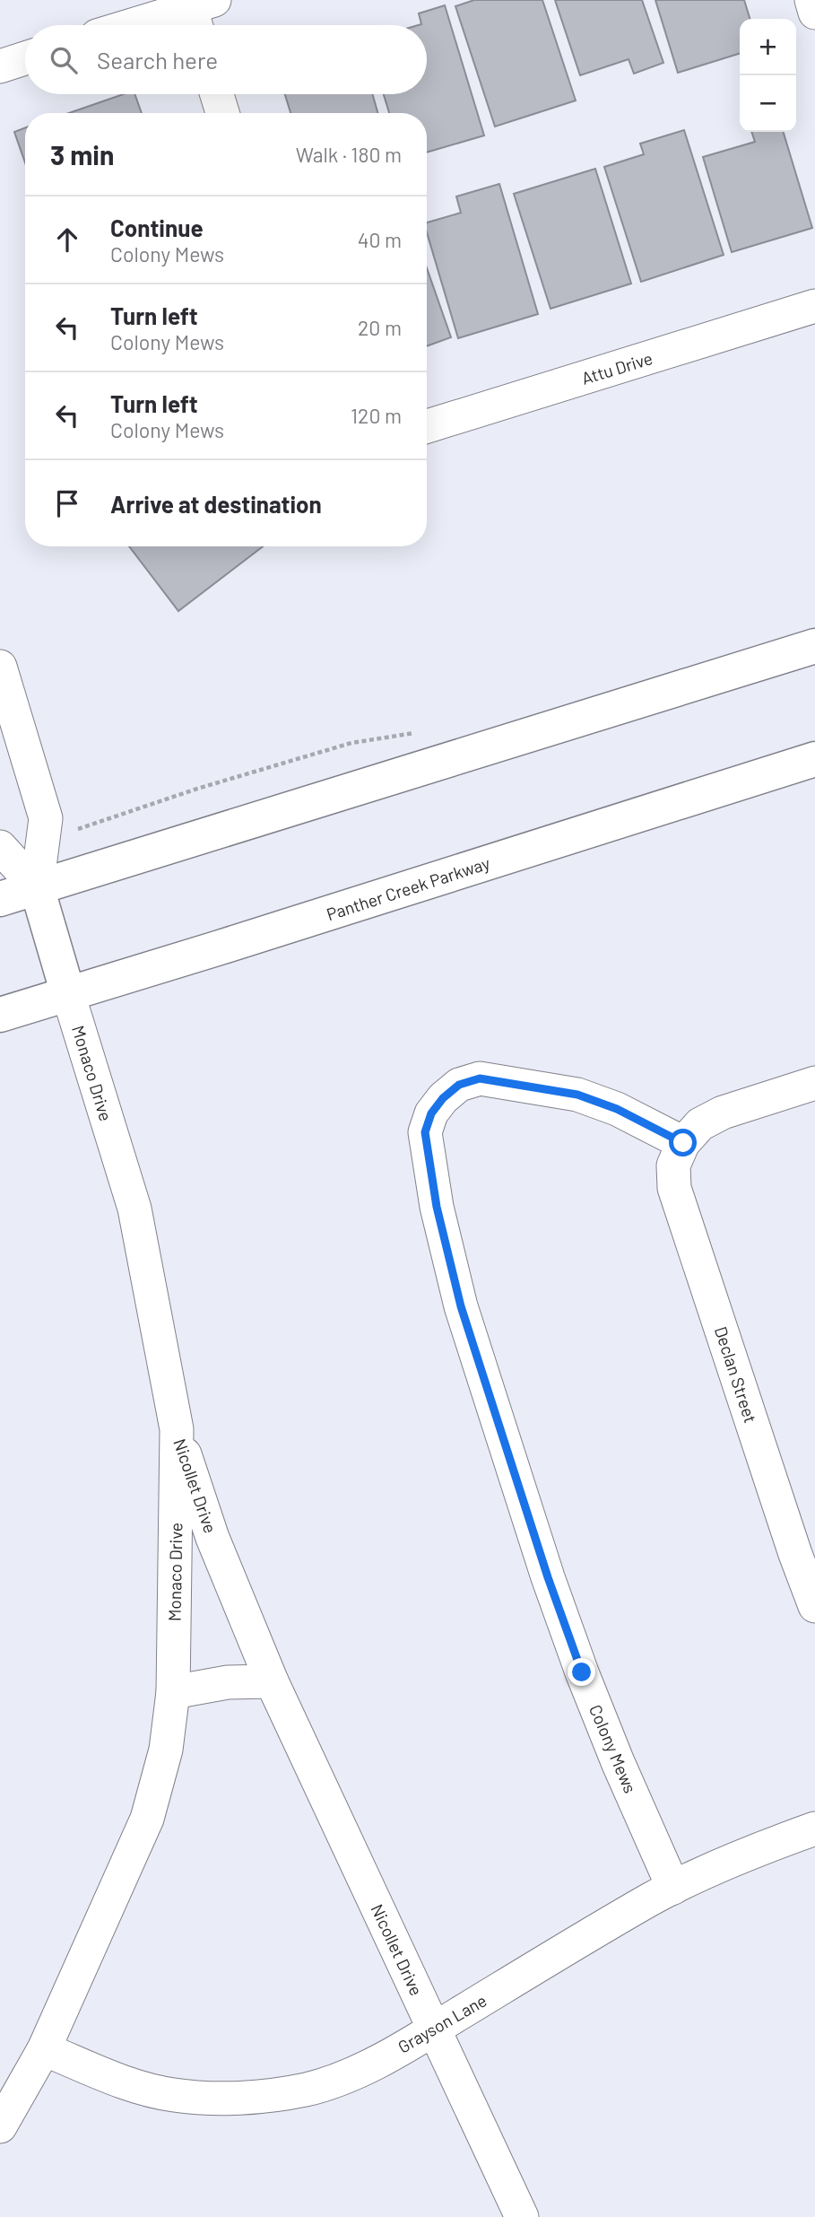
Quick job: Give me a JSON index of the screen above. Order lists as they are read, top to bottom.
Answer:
{
  "streets": {
    "main road": ["Panther Creek Parkway"],
    "street": [
      "Attu Drive",
      "Monaco Drive",
      "Declan Street",
      "Nicollet Drive",
      "Colony Mews",
      "Grayson Lane"
    ]
  },
  "crossings": [
    ["Panther Creek Parkway", "Monaco Drive"],
    ["Monaco Drive", "Nicollet Drive"],
    ["Monaco Drive", "Grayson Lane"],
    ["Declan Street", "Colony Mews"],
    ["Nicollet Drive", "Grayson Lane"],
    ["Colony Mews", "Grayson Lane"]
  ],
  "page": {
    "map_buttons": ["+", "−"],
    "search": "Search here",
    "heading": ["3 min", "Walk · 180 m"],
    "list": [
      ["Continue", "Colony Mews", "40 m"],
      ["Turn left", "Colony Mews", "20 m"],
      ["Turn left", "Colony Mews", "120 m"],
      "Arrive at destination"
    ]
  }
}
